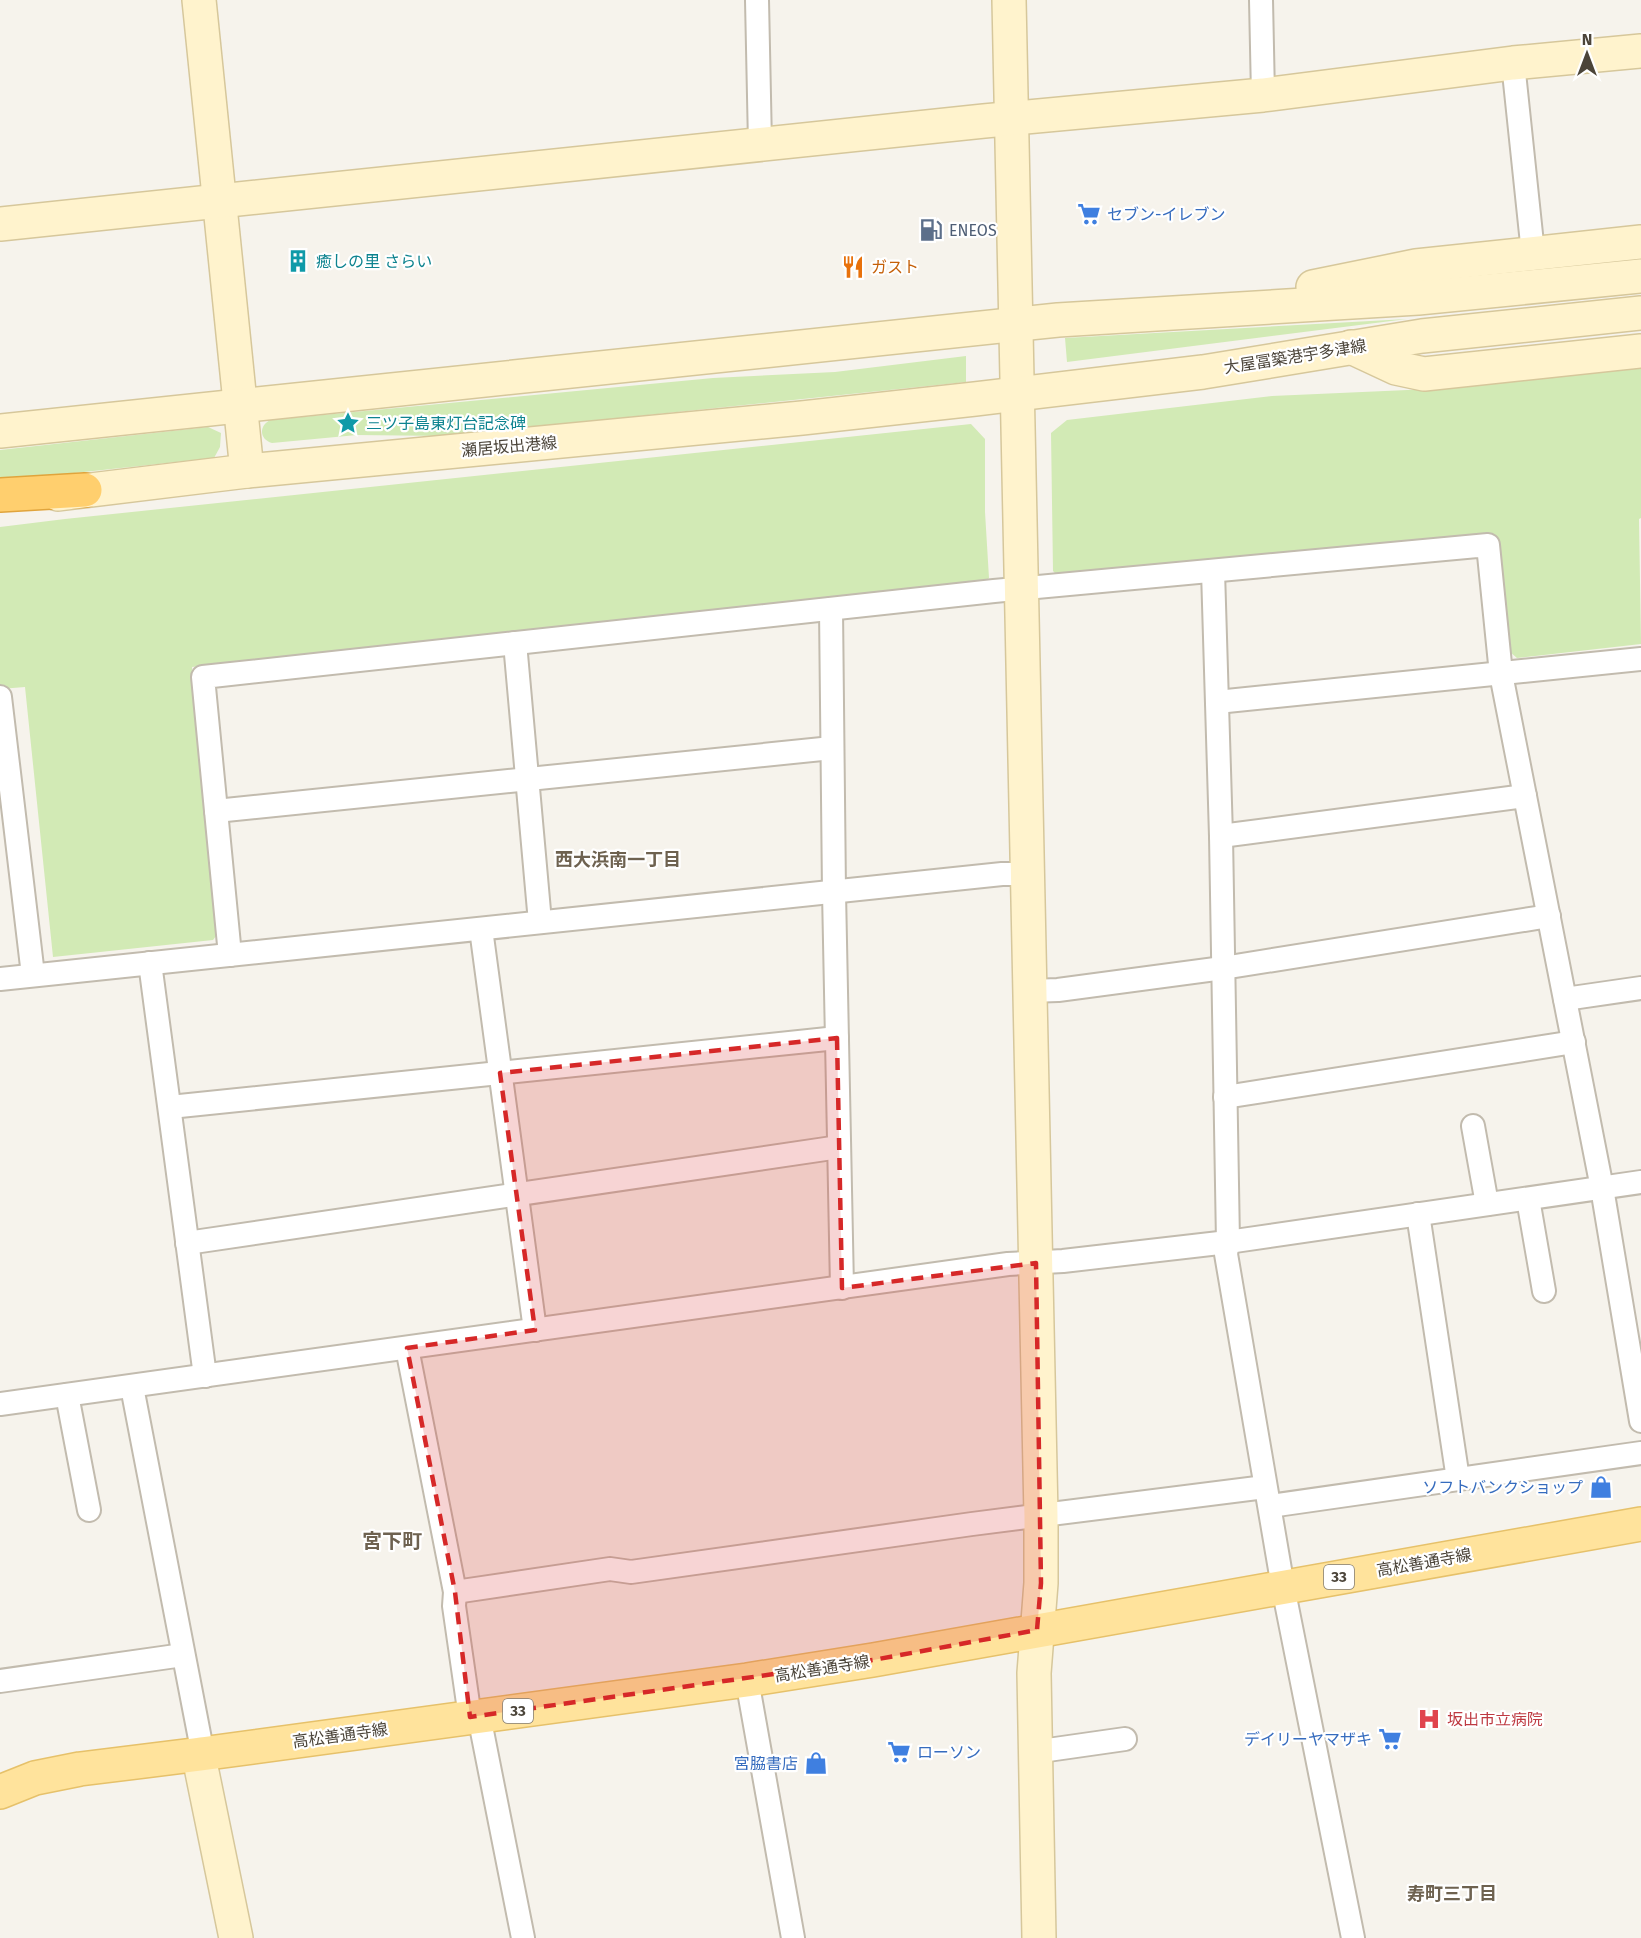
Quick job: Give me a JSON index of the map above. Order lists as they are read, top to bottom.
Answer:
{
  "streets": {
    "main road": [
      "大屋冨築港宇多津線",
      "瀬居坂出港線",
      "高松善通寺線",
      "33"
    ]
  },
  "crossings": [
    ["大屋冨築港宇多津線", "瀬居坂出港線"]
  ],
  "districts": ["西大浜南一丁目", "宮下町", "寿町三丁目"],
  "places": {
    "supermarket": ["セブン-イレブン", "デイリーヤマザキ", "ローソン"],
    "fuel station": ["ENEOS"],
    "building": ["癒しの里 さらい"],
    "restaurant": ["ガスト"],
    "place": ["三ツ子島東灯台記念碑"],
    "shop": ["ソフトバンクショップ", "宮脇書店"],
    "hospital": ["坂出市立病院"]
  },
  "north": "top"
}
